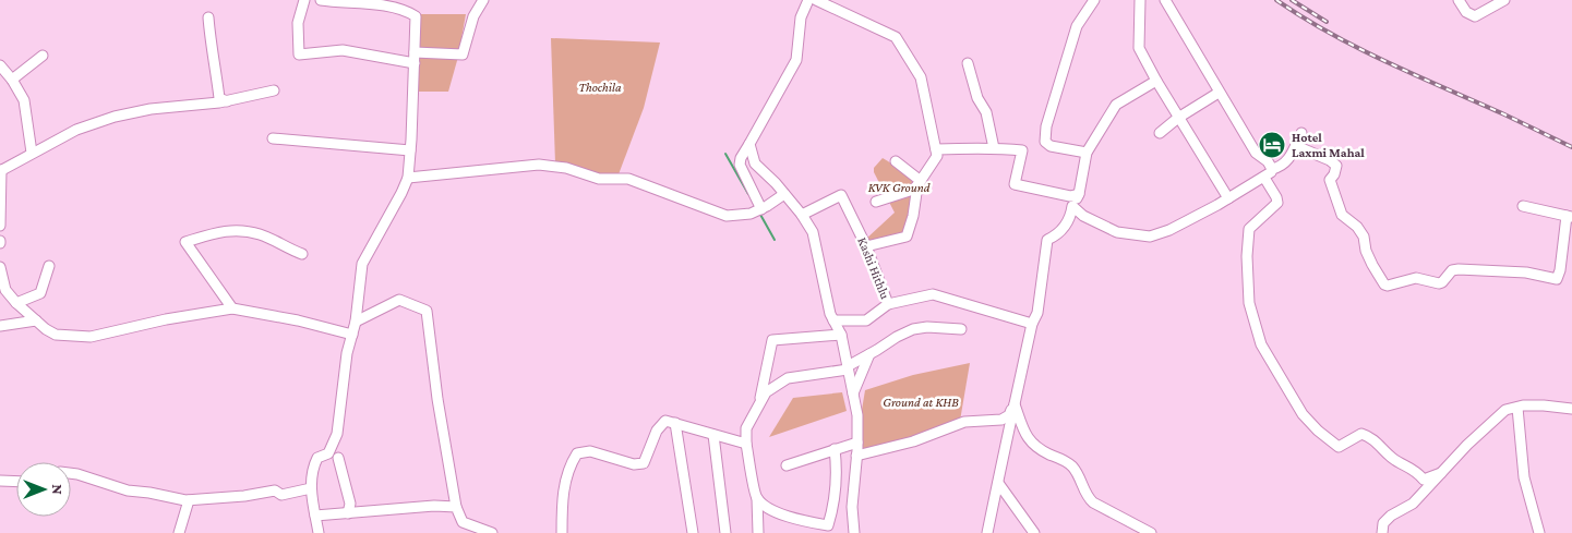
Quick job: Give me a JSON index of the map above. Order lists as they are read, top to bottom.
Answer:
{
  "streets": {
    "street": ["Kashi Hithlu"]
  },
  "parks": ["Thochila", "KVK Ground", "Ground at KHB"],
  "places": {
    "hotel": ["Hotel Laxmi Mahal"]
  },
  "north": "right"
}
